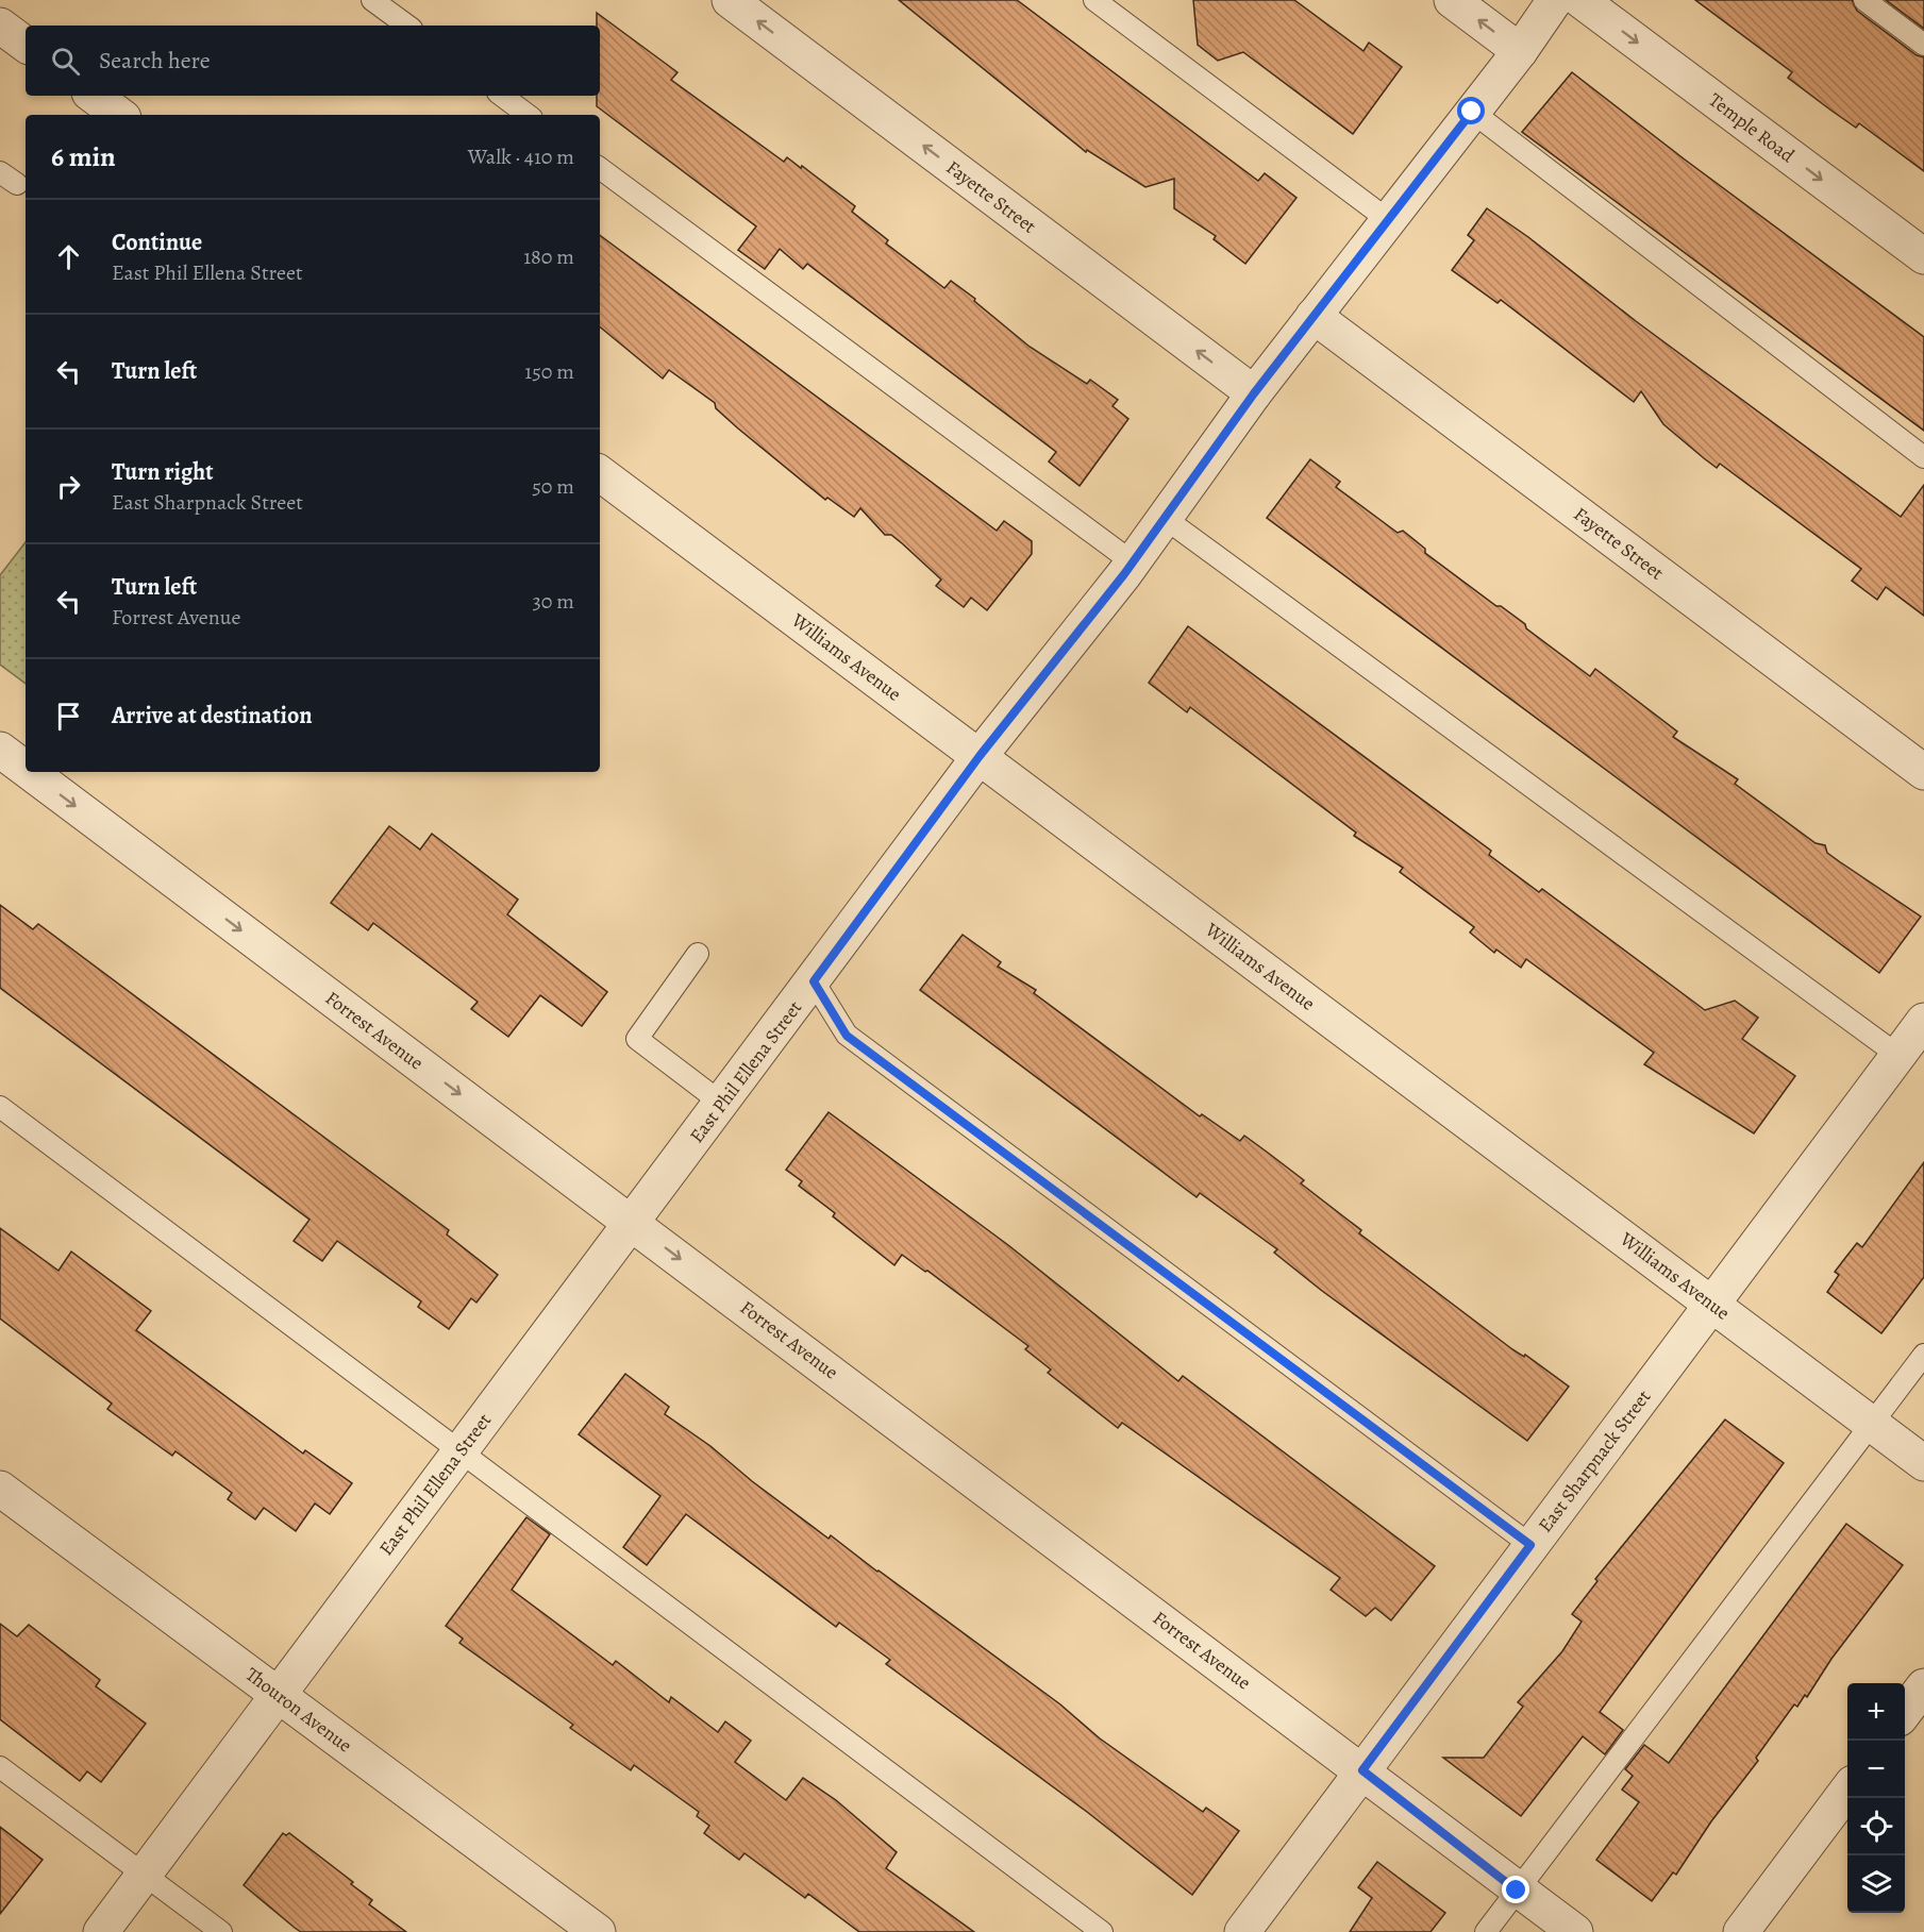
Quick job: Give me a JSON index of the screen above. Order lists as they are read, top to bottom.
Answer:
{
  "streets": {
    "street": [
      "Temple Road",
      "Fayette Street",
      "Williams Avenue",
      "Forrest Avenue",
      "East Phil Ellena Street",
      "East Sharpnack Street",
      "Thouron Avenue"
    ]
  },
  "crossings": [
    ["Fayette Street", "East Phil Ellena Street"],
    ["Williams Avenue", "East Phil Ellena Street"],
    ["Williams Avenue", "East Sharpnack Street"],
    ["Forrest Avenue", "East Phil Ellena Street"],
    ["Forrest Avenue", "East Sharpnack Street"],
    ["East Phil Ellena Street", "Thouron Avenue"]
  ],
  "one_way": ["Temple Road", "Fayette Street", "Forrest Avenue"],
  "page": {
    "search": "Search here",
    "heading": ["6 min", "Walk · 410 m"],
    "list": [
      ["Continue", "East Phil Ellena Street", "180 m"],
      ["Turn left", "150 m"],
      ["Turn right", "East Sharpnack Street", "50 m"],
      ["Turn left", "Forrest Avenue", "30 m"],
      "Arrive at destination"
    ],
    "map_buttons": ["+", "−"]
  }
}
